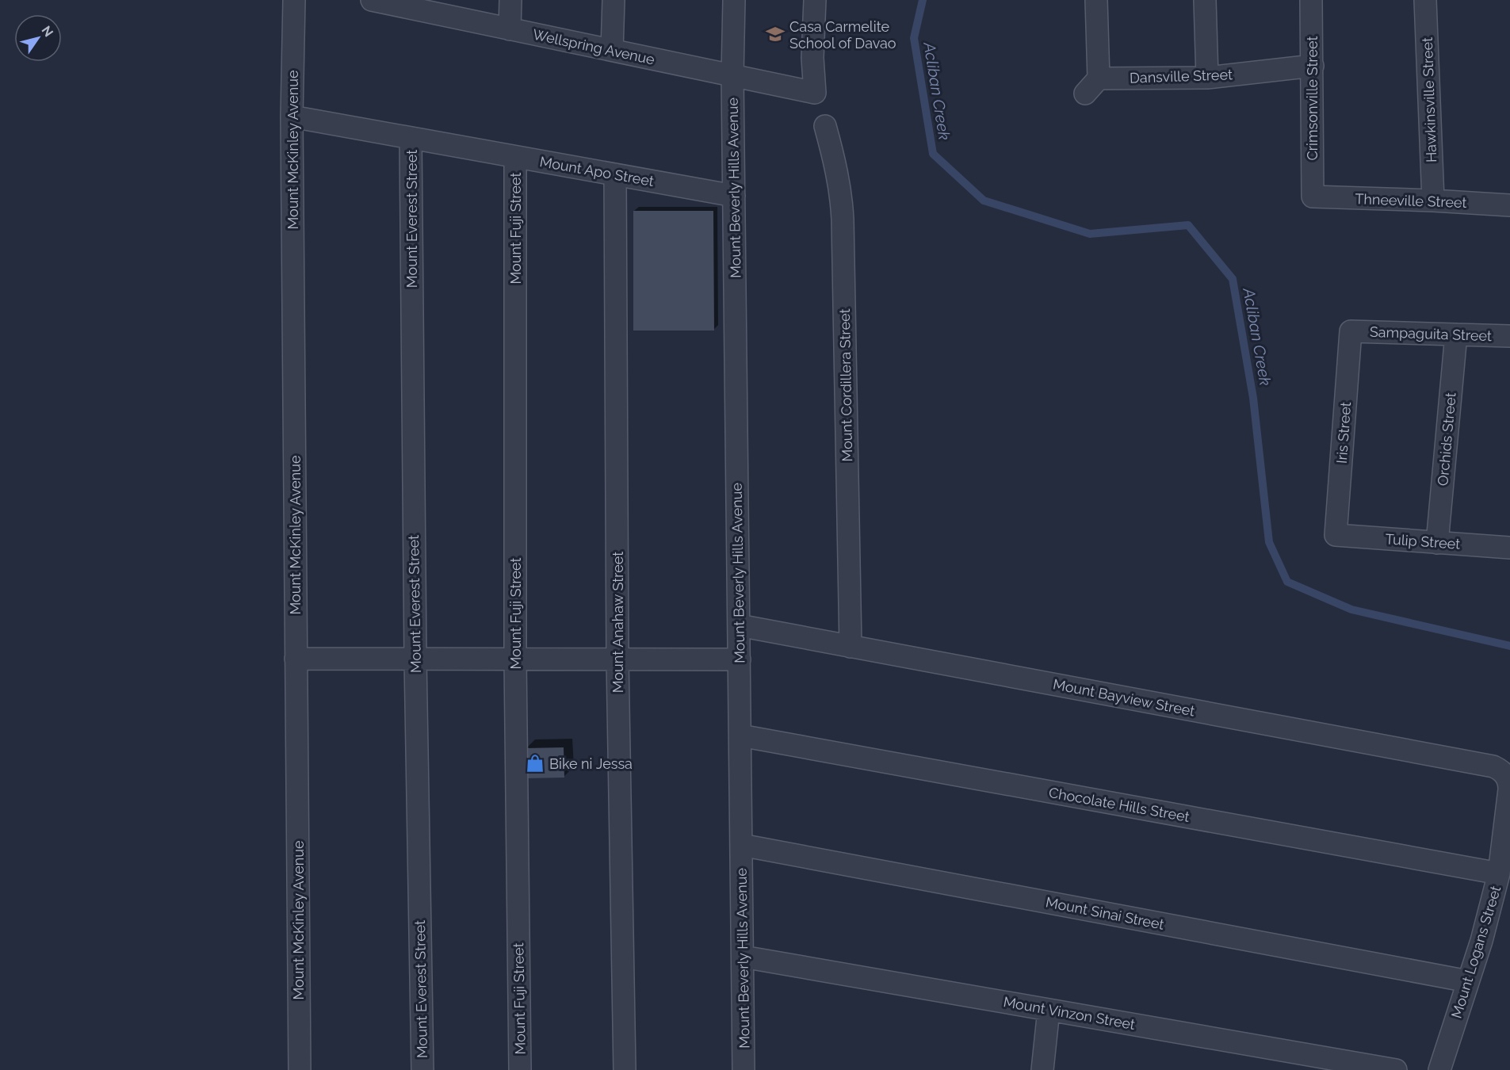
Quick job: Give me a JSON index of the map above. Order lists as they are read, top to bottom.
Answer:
{
  "streets": {
    "street": [
      "Wellspring Avenue",
      "Dansville Street",
      "Crimsonville Street",
      "Hawkinsville Street",
      "Mount McKinley Avenue",
      "Mount Apo Street",
      "Mount Beverly Hills Avenue",
      "Thneeville Street",
      "Mount Everest Street",
      "Mount Fuji Street",
      "Sampaguita Street",
      "Mount Cordillera Street",
      "Iris Street",
      "Orchids Street",
      "Tulip Street",
      "Mount Anahaw Street",
      "Mount Bayview Street",
      "Chocolate Hills Street",
      "Mount Sinai Street",
      "Mount Logans Street",
      "Mount Vinzon Street"
    ]
  },
  "crossings": [
    ["Wellspring Avenue", "Mount Beverly Hills Avenue"],
    ["Dansville Street", "Crimsonville Street"],
    ["Crimsonville Street", "Thneeville Street"],
    ["Hawkinsville Street", "Thneeville Street"],
    ["Mount McKinley Avenue", "Mount Apo Street"],
    ["Mount Apo Street", "Mount Beverly Hills Avenue"],
    ["Mount Apo Street", "Mount Everest Street"],
    ["Mount Apo Street", "Mount Fuji Street"],
    ["Mount Apo Street", "Mount Anahaw Street"],
    ["Mount Beverly Hills Avenue", "Mount Bayview Street"],
    ["Mount Beverly Hills Avenue", "Chocolate Hills Street"],
    ["Mount Beverly Hills Avenue", "Mount Sinai Street"],
    ["Mount Beverly Hills Avenue", "Mount Vinzon Street"],
    ["Sampaguita Street", "Iris Street"],
    ["Sampaguita Street", "Orchids Street"],
    ["Mount Cordillera Street", "Mount Bayview Street"],
    ["Iris Street", "Tulip Street"],
    ["Orchids Street", "Tulip Street"],
    ["Mount Bayview Street", "Mount Logans Street"],
    ["Chocolate Hills Street", "Mount Logans Street"],
    ["Mount Sinai Street", "Mount Logans Street"]
  ],
  "water": ["Acliban Creek"],
  "places": {
    "school or university": ["Casa Carmelite School of Davao"],
    "shop": ["Bike ni Jessa"]
  },
  "north": "top right"
}
